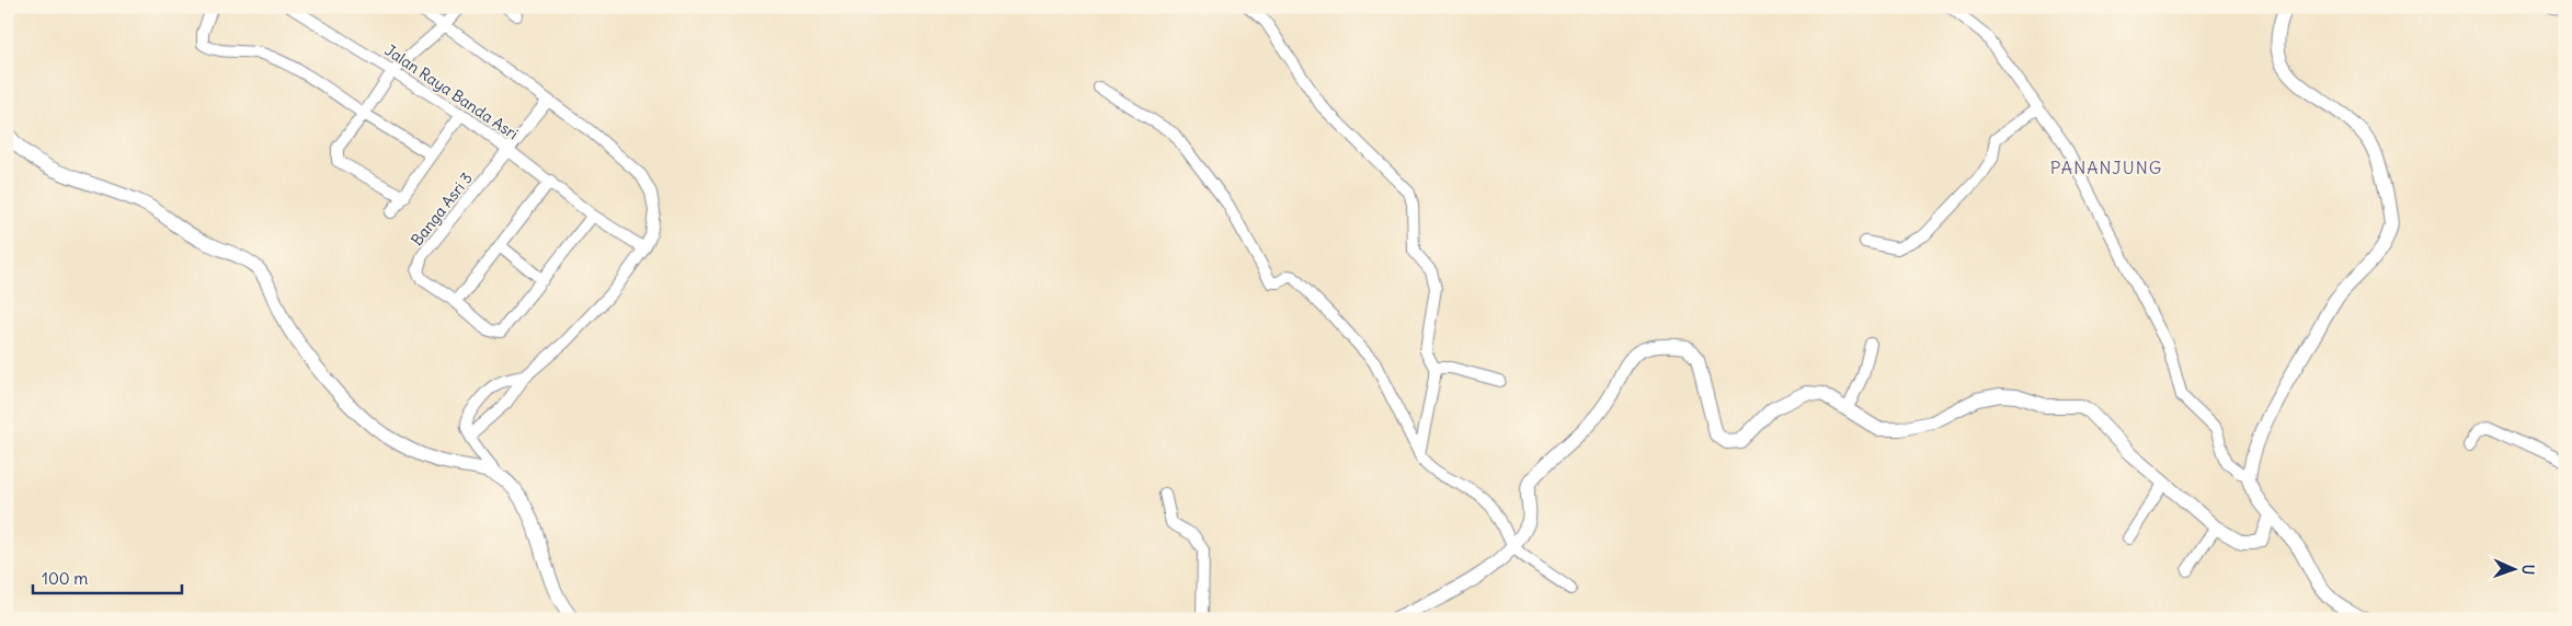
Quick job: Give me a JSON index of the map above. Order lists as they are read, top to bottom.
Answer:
{
  "streets": {
    "street": ["Jalan Raya Banda Asri", "Banga Asri 3"]
  },
  "crossings": [
    ["Jalan Raya Banda Asri", "Banga Asri 3"]
  ],
  "districts": ["PANANJUNG"],
  "scale_bar": "100 m",
  "north": "right"
}
